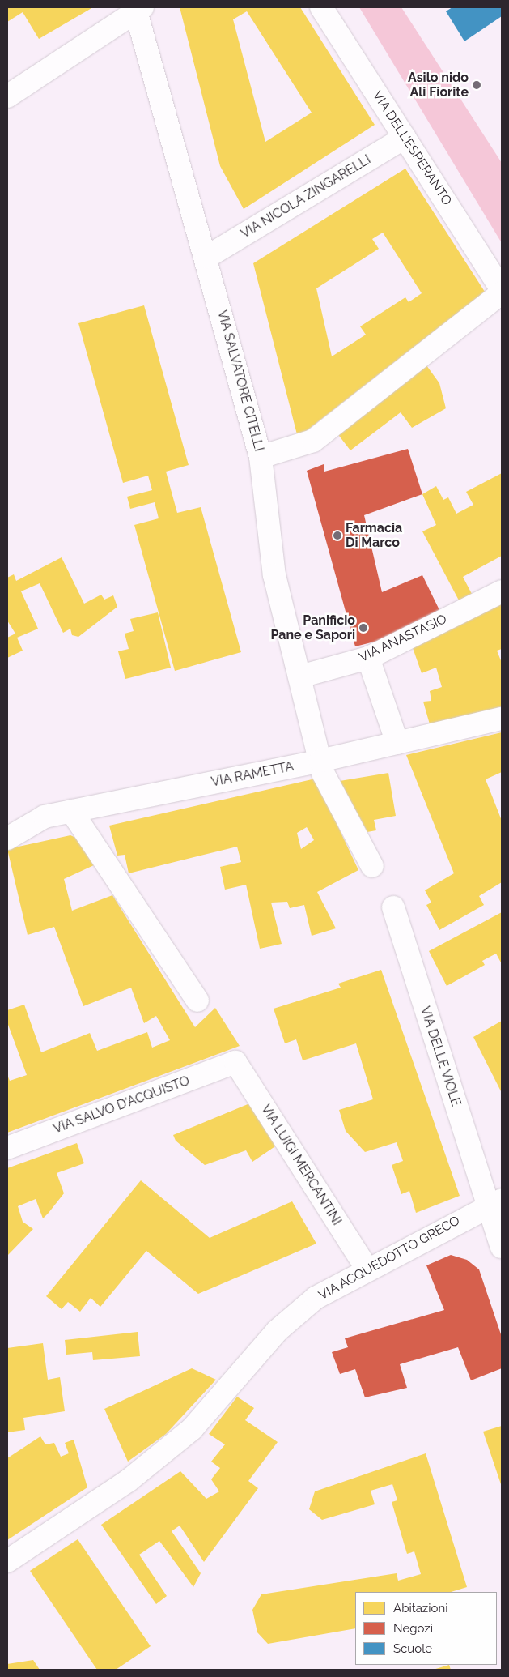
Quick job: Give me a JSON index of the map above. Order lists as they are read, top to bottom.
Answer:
{
  "streets": {
    "street": [
      "VIA DELL'ESPERANTO",
      "VIA NICOLA ZINGARELLI",
      "VIA SALVATORE CITELLI",
      "VIA ANASTASIO",
      "VIA RAMETTA",
      "VIA DELLE VIOLE",
      "VIA SALVO D'ACQUISTO",
      "VIA LUIGI MERCANTINI",
      "VIA ACQUEDOTTO GRECO"
    ]
  },
  "crossings": [
    ["VIA DELL'ESPERANTO", "VIA NICOLA ZINGARELLI"],
    ["VIA DELL'ESPERANTO", "VIA SALVATORE CITELLI"],
    ["VIA NICOLA ZINGARELLI", "VIA SALVATORE CITELLI"],
    ["VIA SALVATORE CITELLI", "VIA ANASTASIO"],
    ["VIA SALVATORE CITELLI", "VIA RAMETTA"],
    ["VIA DELLE VIOLE", "VIA ACQUEDOTTO GRECO"],
    ["VIA SALVO D'ACQUISTO", "VIA LUIGI MERCANTINI"],
    ["VIA LUIGI MERCANTINI", "VIA ACQUEDOTTO GRECO"]
  ],
  "places": ["Asilo nido Ali Fiorite", "Farmacia Di Marco", "Panificio Pane e Sapori"],
  "legend": ["Abitazioni", "Negozi", "Scuole"]
}
